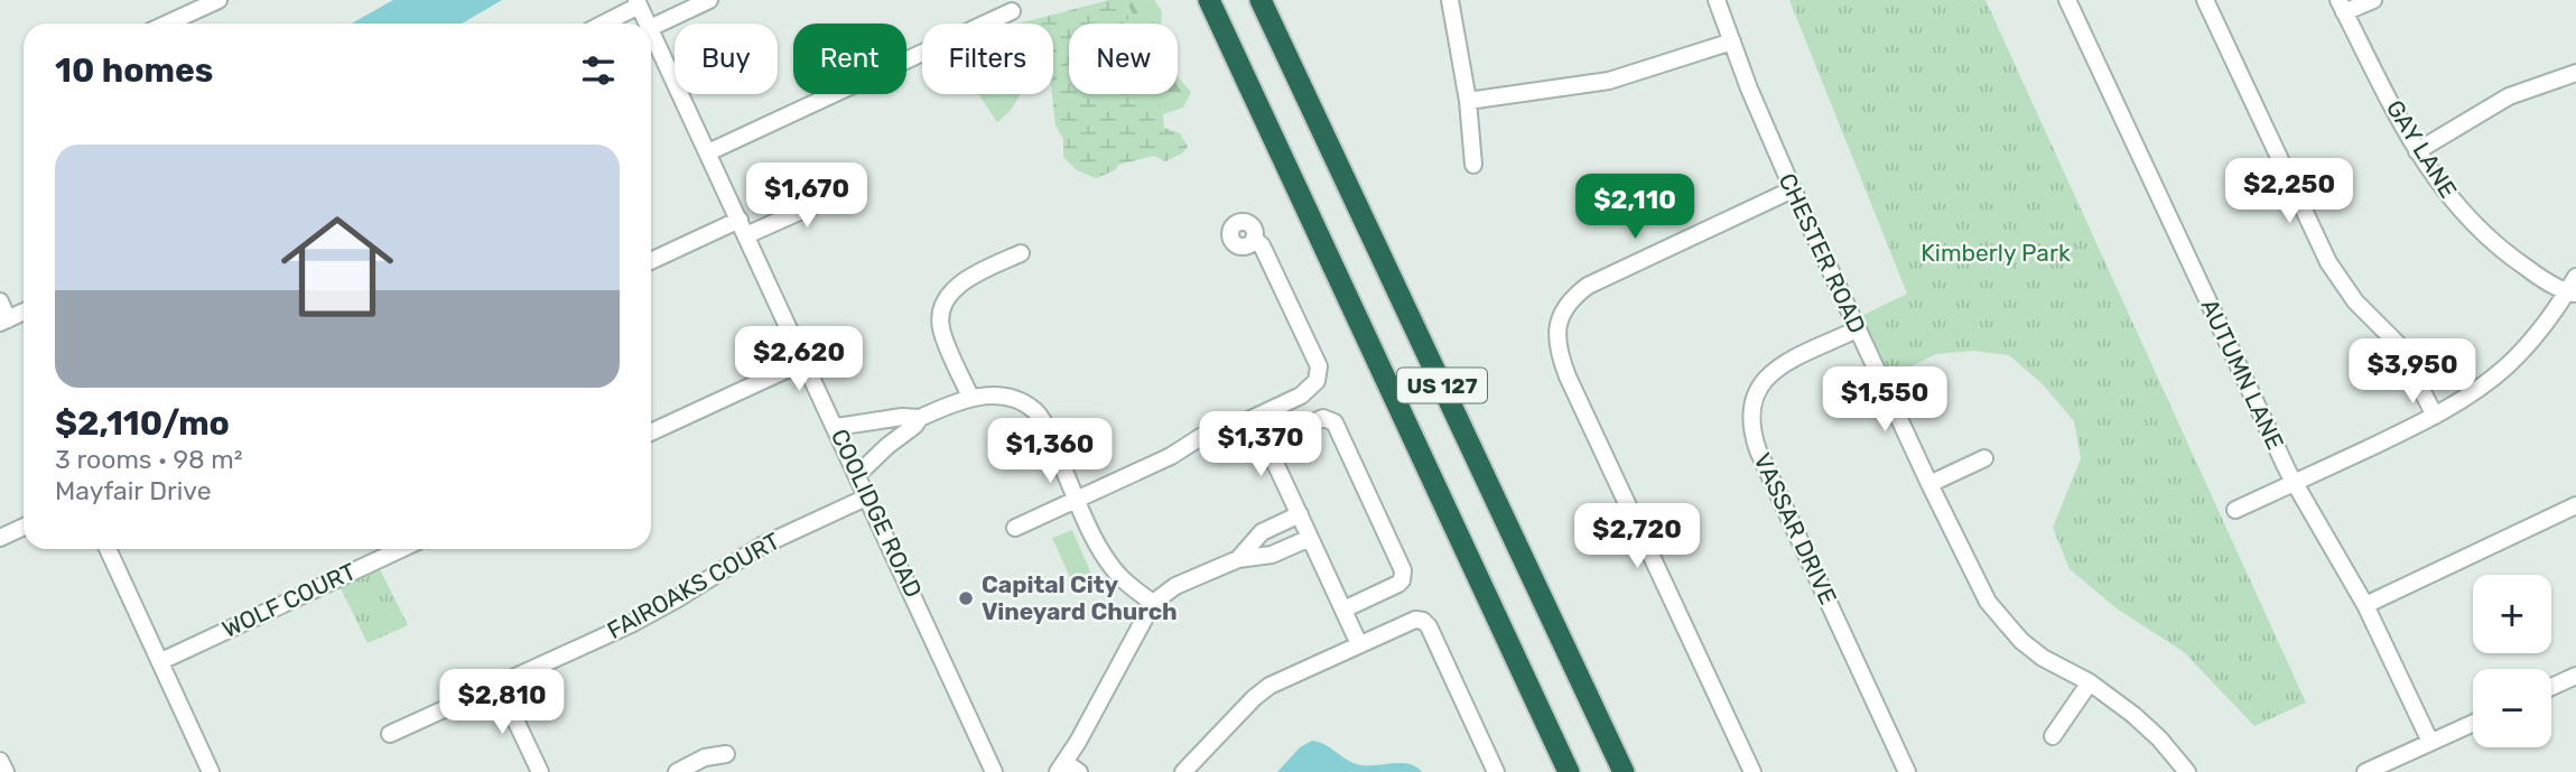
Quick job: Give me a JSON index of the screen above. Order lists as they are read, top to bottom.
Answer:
{
  "streets": {
    "highway": ["US 127"],
    "street": [
      "GAY LANE",
      "CHESTER ROAD",
      "AUTUMN LANE",
      "COOLIDGE ROAD",
      "VASSAR DRIVE",
      "FAIROAKS COURT",
      "WOLF COURT"
    ]
  },
  "crossings": [
    ["CHESTER ROAD", "VASSAR DRIVE"],
    ["COOLIDGE ROAD", "FAIROAKS COURT"]
  ],
  "parks": ["Kimberly Park"],
  "places": ["Capital City Vineyard Church"],
  "page": {
    "chip": [
      "Buy",
      "Rent",
      "Filters",
      "New"
    ],
    "heading": "10 homes",
    "list": [
      {
        "name": "$2,110/mo",
        "note": "3 rooms · 98 m² · Mayfair Drive"
      }
    ],
    "price": [
      "$2,250",
      "$1,670",
      "$2,110",
      "$2,620",
      "$3,950",
      "$1,550",
      "$1,370",
      "$1,360",
      "$2,720",
      "$2,810"
    ],
    "map_buttons": ["+", "−"]
  }
}
